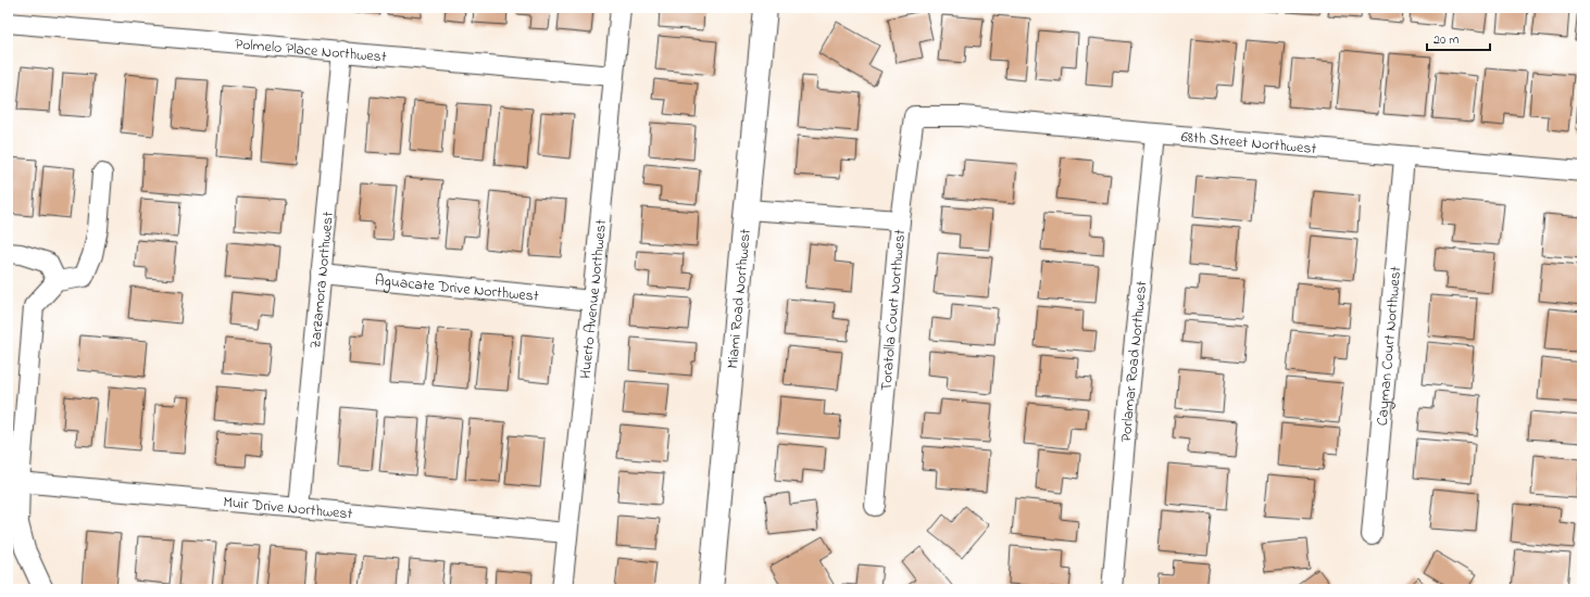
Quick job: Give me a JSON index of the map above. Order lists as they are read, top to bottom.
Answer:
{
  "streets": {
    "street": [
      "Polmelo Place Northwest",
      "68th Street Northwest",
      "Zarzamora Northwest",
      "Aguacate Drive Northwest",
      "Huerto Avenue Northwest",
      "Miami Road Northwest",
      "Toratolla Court Northwest",
      "Cayman Court Northwest",
      "Porlamar Road Northwest",
      "Muir Drive Northwest"
    ]
  },
  "crossings": [
    ["Polmelo Place Northwest", "Zarzamora Northwest"],
    ["Polmelo Place Northwest", "Huerto Avenue Northwest"],
    ["68th Street Northwest", "Toratolla Court Northwest"],
    ["68th Street Northwest", "Cayman Court Northwest"],
    ["68th Street Northwest", "Porlamar Road Northwest"],
    ["Zarzamora Northwest", "Aguacate Drive Northwest"],
    ["Zarzamora Northwest", "Muir Drive Northwest"],
    ["Aguacate Drive Northwest", "Huerto Avenue Northwest"],
    ["Huerto Avenue Northwest", "Muir Drive Northwest"]
  ],
  "scale_bar": "20 m"
}
